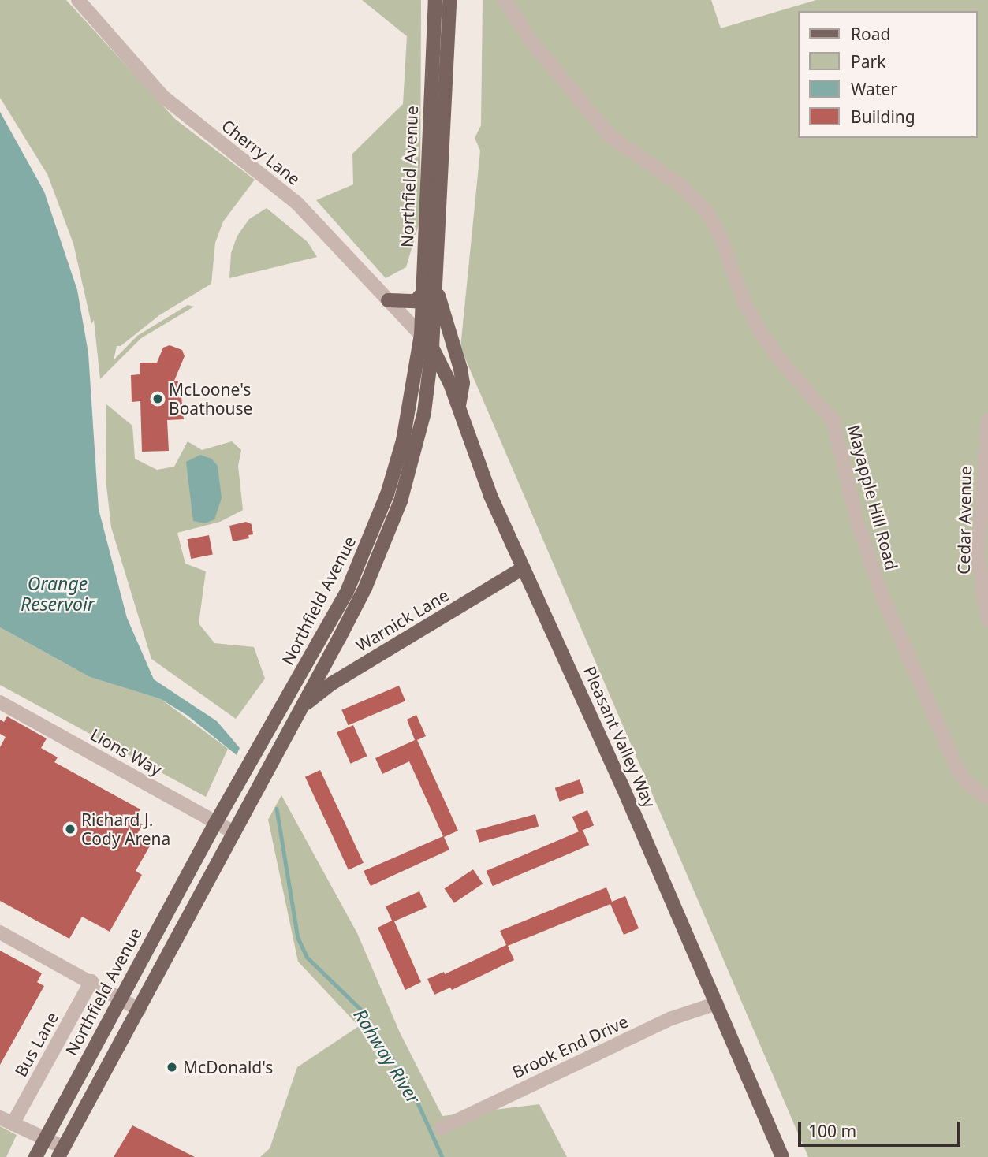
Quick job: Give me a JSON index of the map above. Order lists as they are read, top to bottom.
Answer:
{
  "streets": {
    "main road": ["Northfield Avenue", "Warnick Lane", "Pleasant Valley Way"],
    "street": [
      "Cherry Lane",
      "Mayapple Hill Road",
      "Cedar Avenue",
      "Lions Way",
      "Bus Lane",
      "Brook End Drive"
    ]
  },
  "crossings": [
    ["Cherry Lane", "Northfield Avenue"],
    ["Cherry Lane", "Pleasant Valley Way"],
    ["Northfield Avenue", "Warnick Lane"],
    ["Northfield Avenue", "Pleasant Valley Way"],
    ["Northfield Avenue", "Lions Way"],
    ["Warnick Lane", "Pleasant Valley Way"],
    ["Pleasant Valley Way", "Brook End Drive"]
  ],
  "water": ["Orange Reservoir", "Rahway River"],
  "places": ["McLoone's Boathouse", "Richard J. Cody Arena", "McDonald's"],
  "legend": [
    "Road",
    "Park",
    "Water",
    "Building"
  ],
  "scale_bar": "100 m"
}
